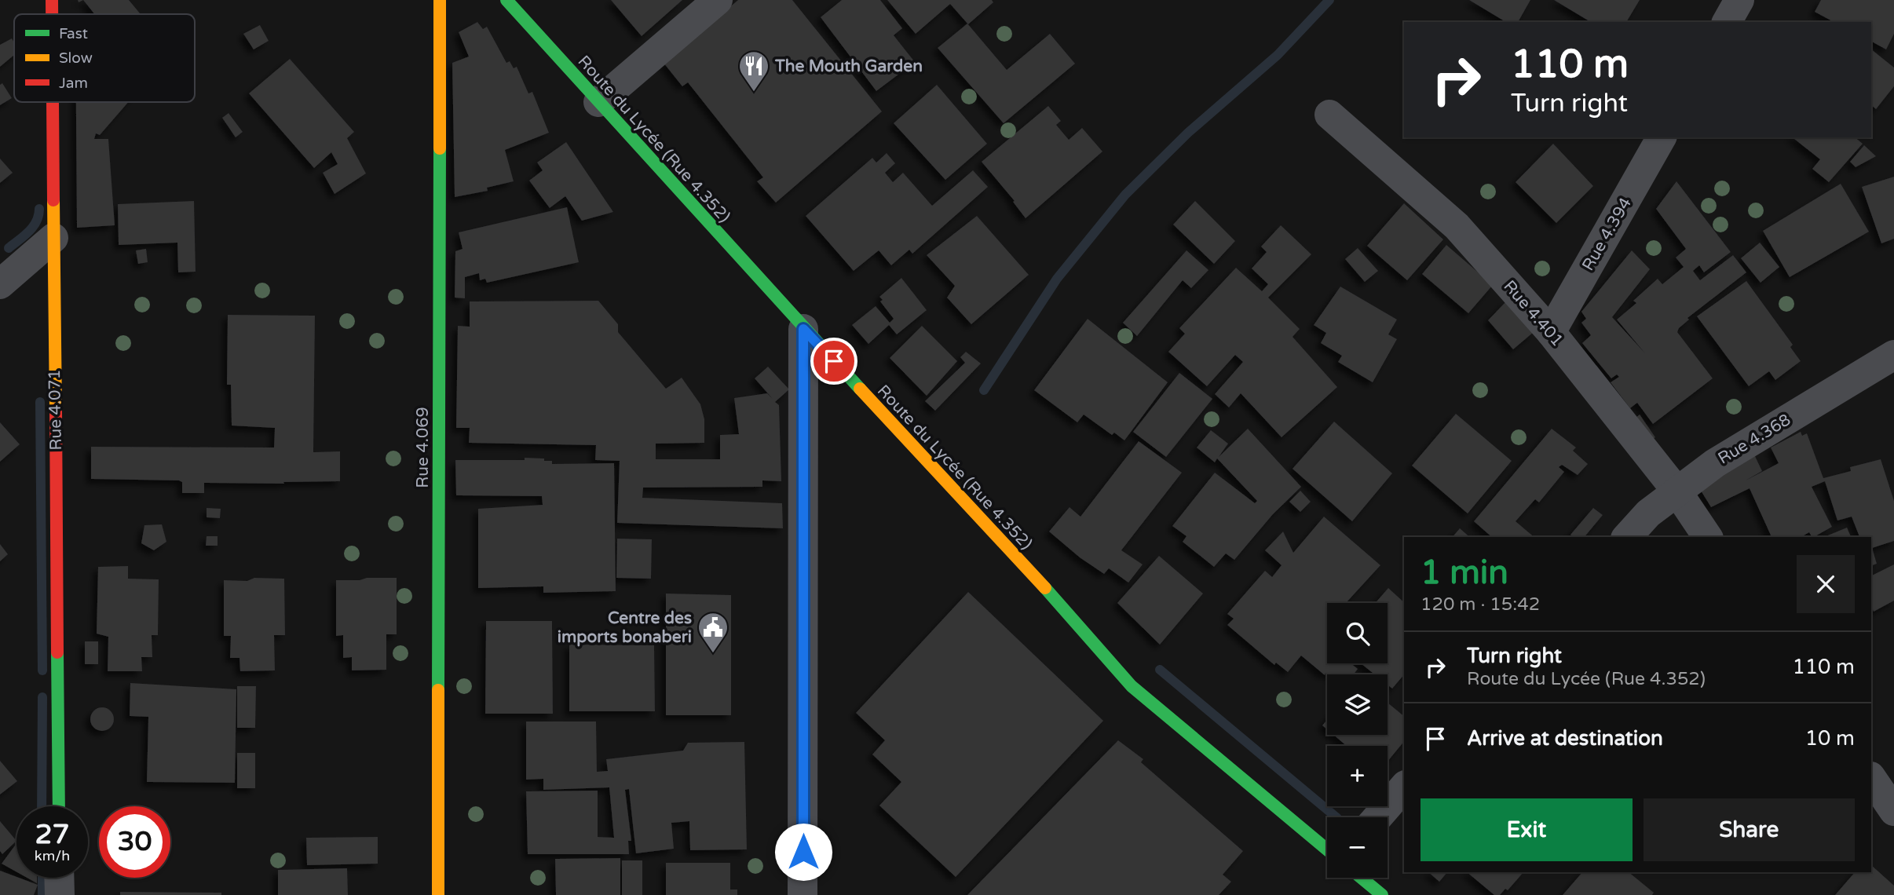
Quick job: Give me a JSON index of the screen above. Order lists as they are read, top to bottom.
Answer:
{
  "streets": {
    "street": [
      "Route du Lycée (Rue 4.352)",
      "Rue 4.394",
      "Rue 4.401",
      "Rue 4.071",
      "Rue 4.368",
      "Rue 4.069"
    ]
  },
  "crossings": [
    ["Rue 4.394", "Rue 4.401"],
    ["Rue 4.401", "Rue 4.368"]
  ],
  "places": {
    "restaurant": ["The Mouth Garden"],
    "public building": ["Centre des imports bonaberi"]
  },
  "legend": ["Fast", "Slow", "Jam"],
  "page": {
    "turn": ["110 m", "Turn right"],
    "heading": ["1 min", "120 m · 15:42"],
    "map_buttons": ["+", "−"],
    "list": [
      {
        "name": "Turn right",
        "note": "Route du Lycée (Rue 4.352)",
        "value": "110 m"
      },
      {
        "name": "Arrive at destination",
        "value": "10 m"
      }
    ],
    "buttons": ["Exit", "Share"],
    "speed": "27 km/h",
    "limit": "30"
  }
}
